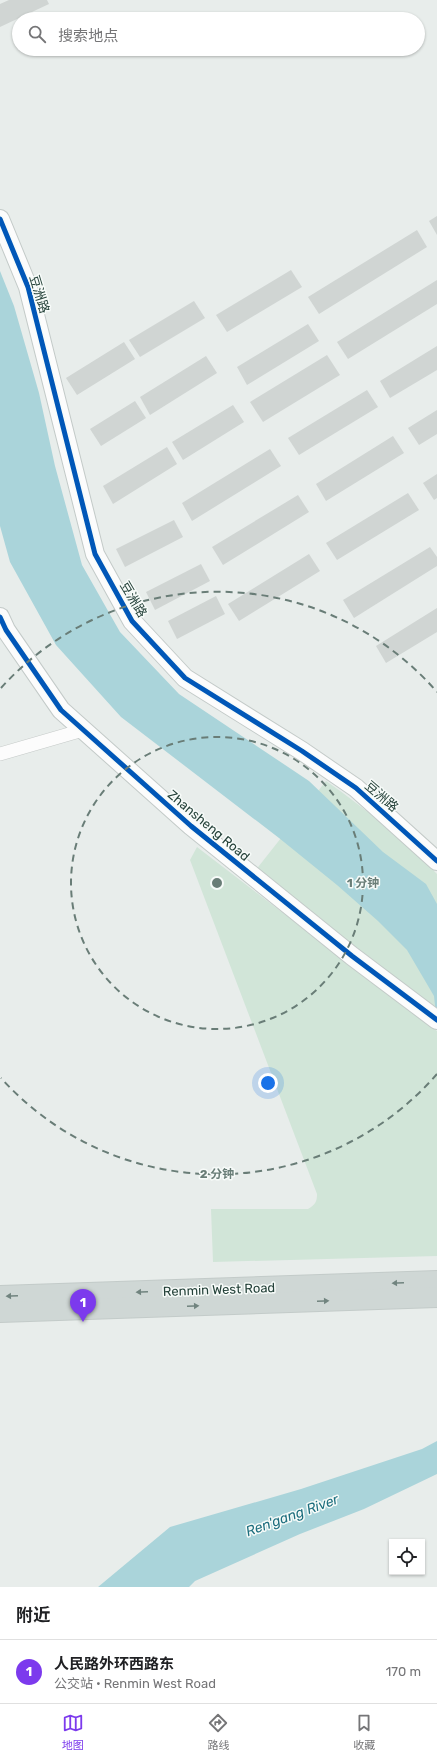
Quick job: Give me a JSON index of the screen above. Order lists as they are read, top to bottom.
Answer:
{
  "streets": {
    "main road": ["Renmin West Road"],
    "street": ["豆洲路", "Zhansheng Road"]
  },
  "water": ["Ren'gang River"],
  "page": {
    "search": "搜索地点",
    "pins": "1",
    "heading": "附近",
    "list": [
      {
        "mark": "1",
        "name": "人民路外环西路东",
        "note": "公交站 · Renmin West Road",
        "value": "170 m"
      }
    ],
    "nav": ["地图", "路线", "收藏"]
  },
  "rings": ["1 分钟", "2 分钟"]
}
